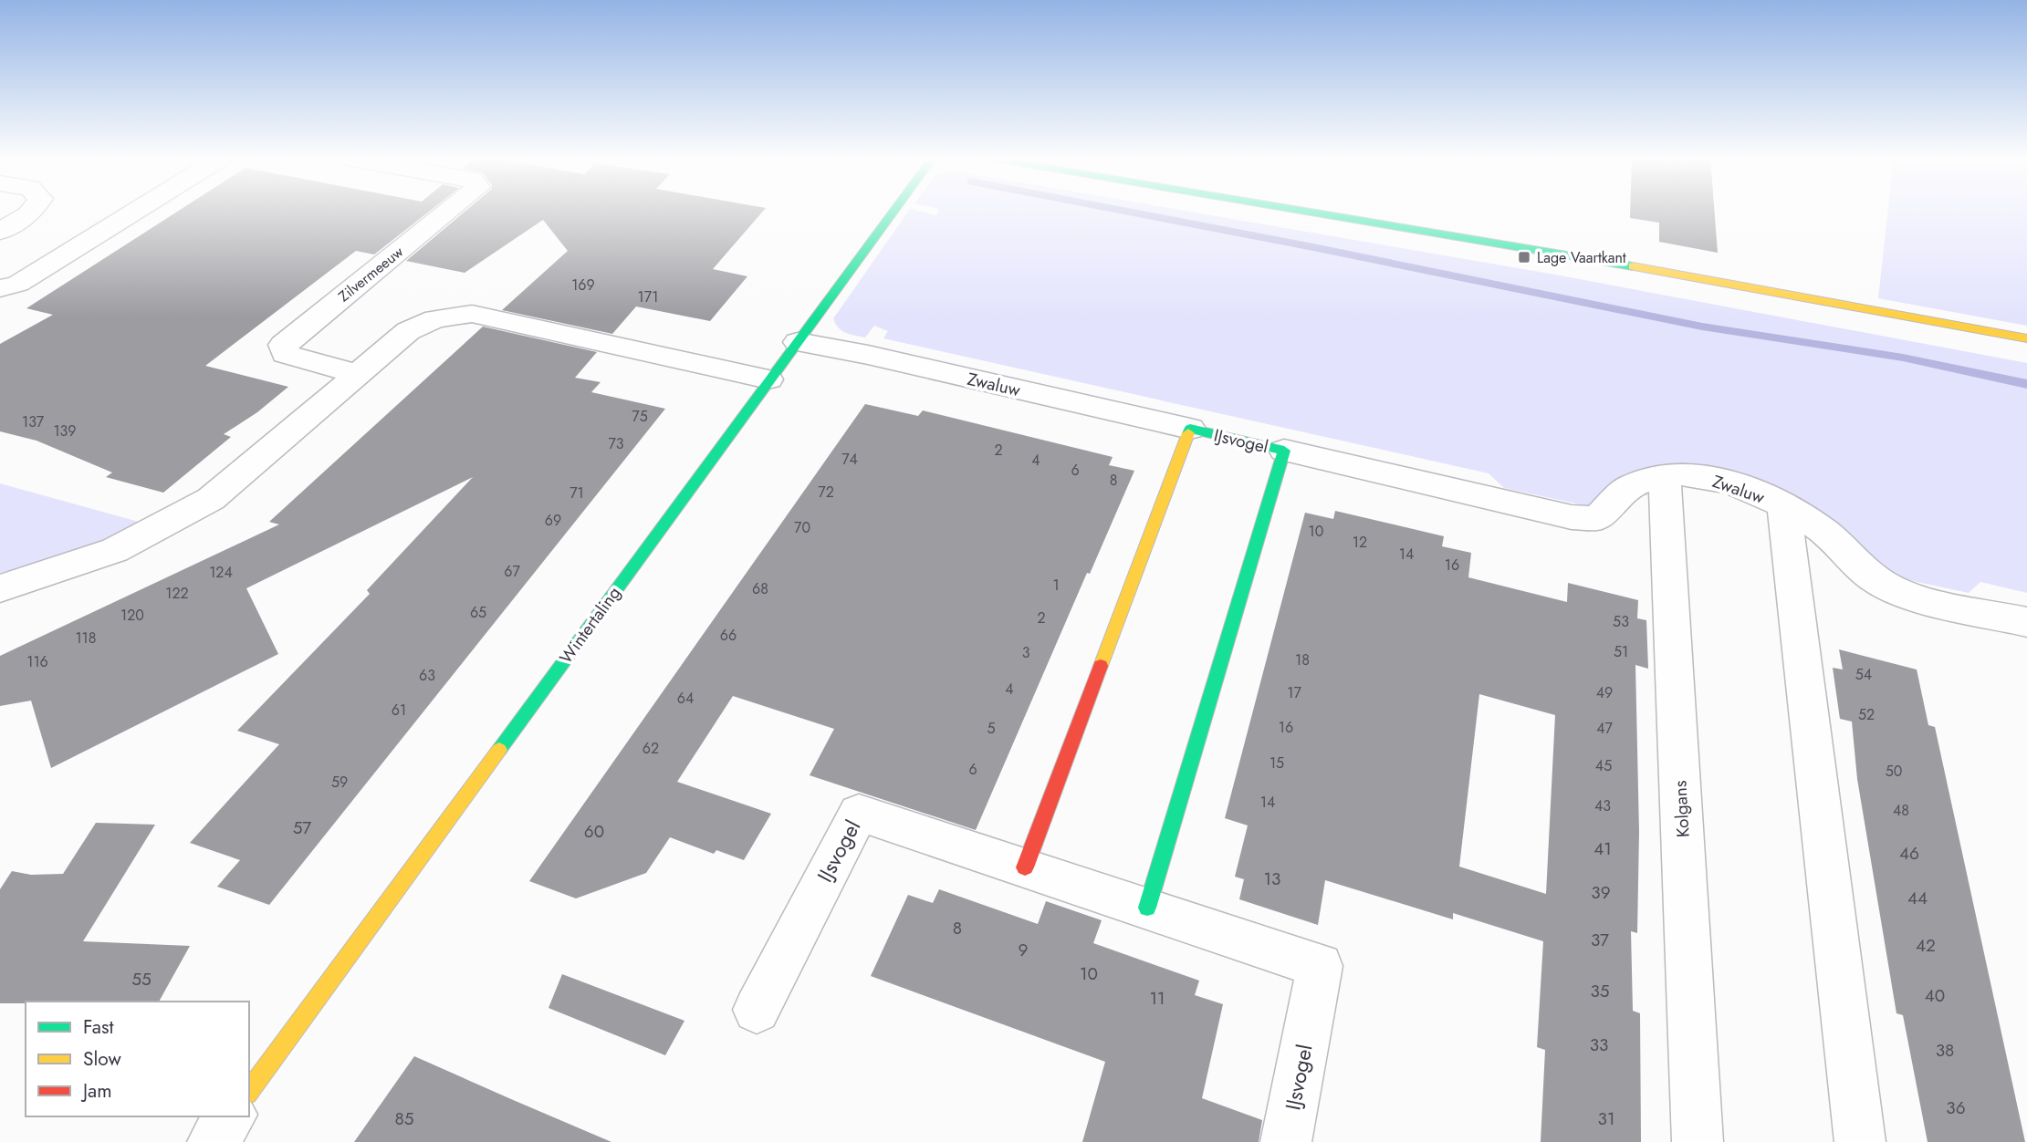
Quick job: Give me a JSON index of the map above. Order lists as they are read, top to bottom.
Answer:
{
  "streets": {
    "street": [
      "Zilvermeeuw",
      "Zwaluw",
      "IJsvogel",
      "Wintertaling",
      "Kolgans"
    ]
  },
  "crossings": [
    ["Zwaluw", "IJsvogel"],
    ["Zwaluw", "Wintertaling"],
    ["Zwaluw", "Kolgans"]
  ],
  "places": {
    "transit": ["Lage Vaartkant"]
  },
  "house_numbers": [
    "169",
    "171",
    "75",
    "137",
    "139",
    "73",
    "2",
    "74",
    "4",
    "6",
    "8",
    "72",
    "71",
    "69",
    "70",
    "10",
    "12",
    "14",
    "16",
    "67",
    "124",
    "1",
    "68",
    "122",
    "65",
    "120",
    "2",
    "53",
    "66",
    "118",
    "51",
    "3",
    "18",
    "116",
    "54",
    "63",
    "4",
    "17",
    "49",
    "64",
    "61",
    "52",
    "16",
    "5",
    "47",
    "62",
    "15",
    "45",
    "6",
    "50",
    "59",
    "14",
    "43",
    "48",
    "57",
    "60",
    "41",
    "46",
    "13",
    "39",
    "44",
    "8",
    "37",
    "42",
    "9",
    "10",
    "55",
    "35",
    "40",
    "11",
    "33",
    "38",
    "36",
    "85",
    "31"
  ],
  "legend": ["Fast", "Slow", "Jam"]
}
